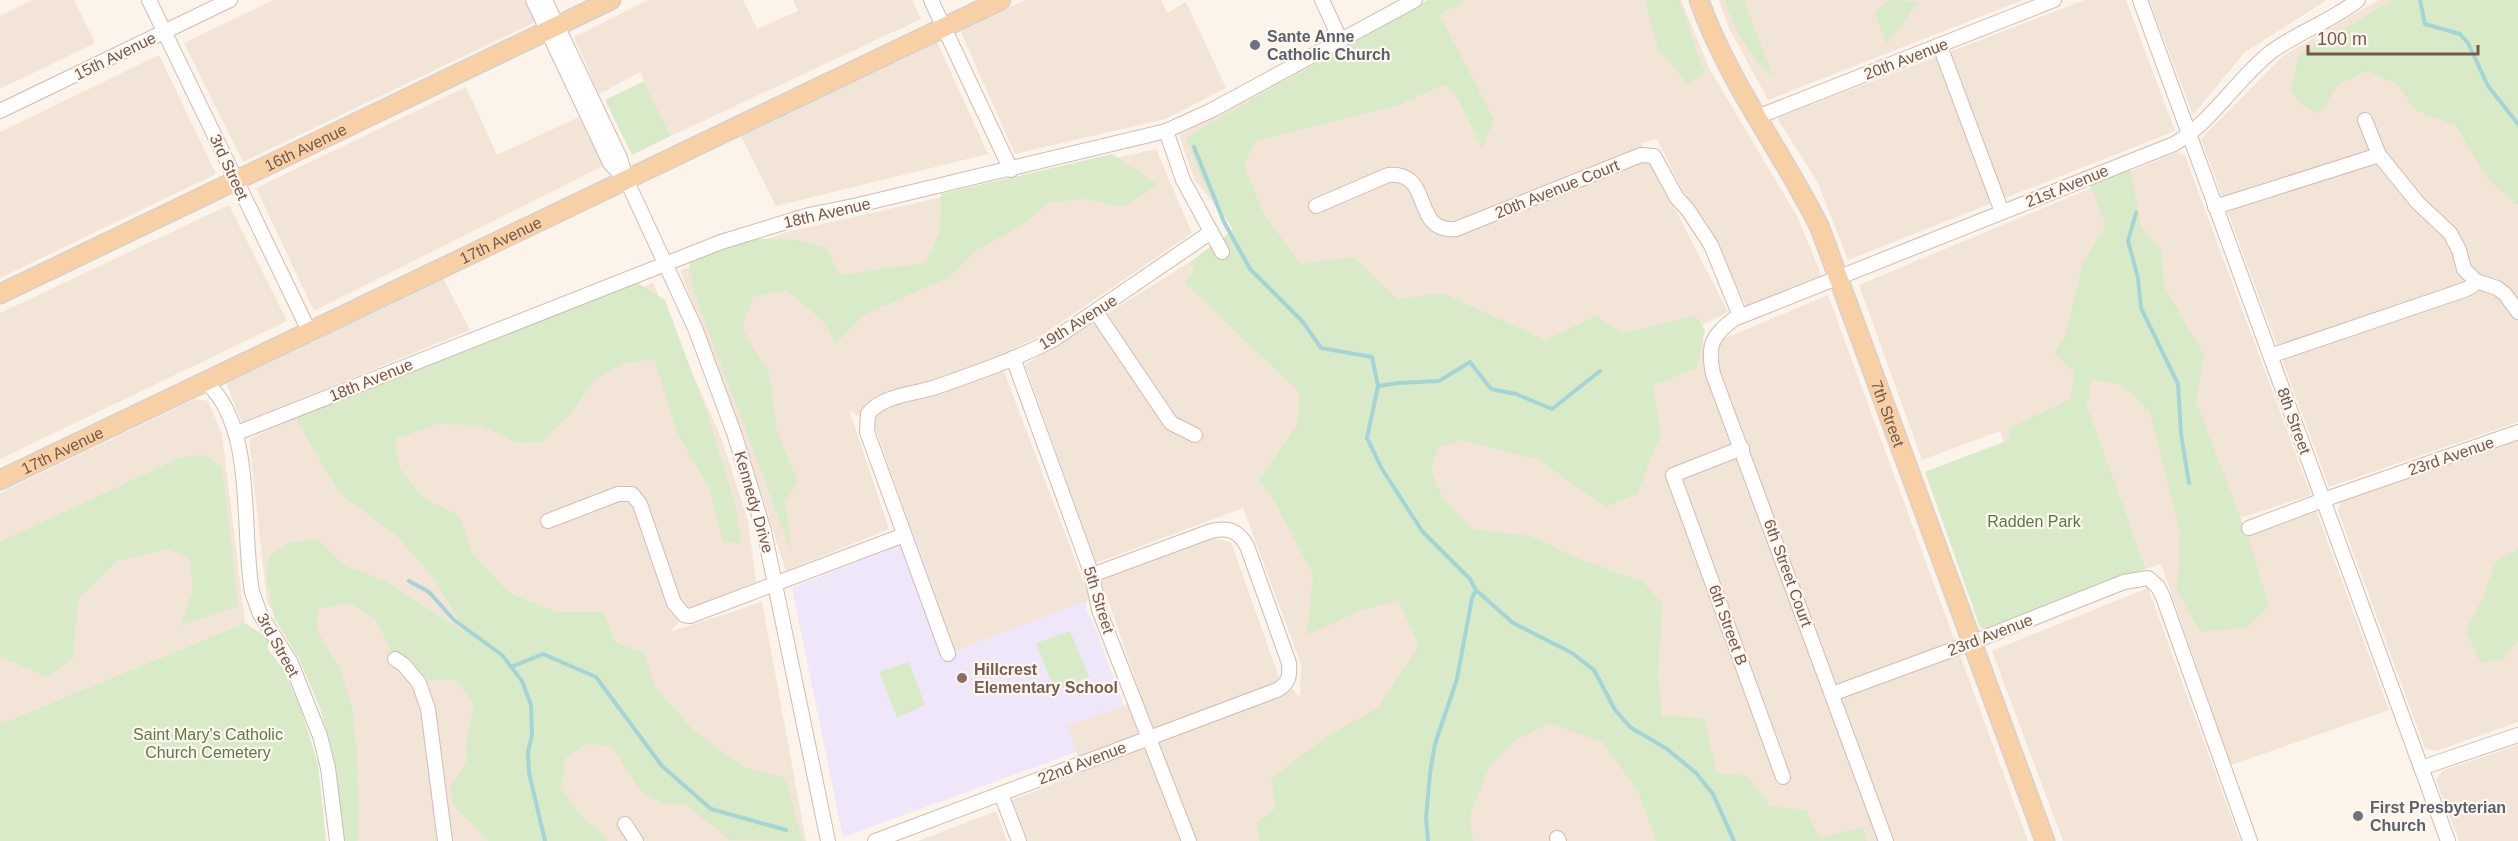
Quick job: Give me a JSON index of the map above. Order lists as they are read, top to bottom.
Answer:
{
  "streets": {
    "main road": ["16th Avenue", "17th Avenue", "7th Street"],
    "street": [
      "15th Avenue",
      "20th Avenue",
      "3rd Street",
      "21st Avenue",
      "20th Avenue Court",
      "18th Avenue",
      "19th Avenue",
      "8th Street",
      "23rd Avenue",
      "Kennedy Drive",
      "6th Street Court",
      "5th Street",
      "6th Street B",
      "22nd Avenue"
    ]
  },
  "crossings": [
    ["15th Avenue", "3rd Street"],
    ["20th Avenue", "7th Street"],
    ["16th Avenue", "3rd Street"],
    ["16th Avenue", "Kennedy Drive"],
    ["3rd Street", "18th Avenue"],
    ["3rd Street", "17th Avenue"],
    ["21st Avenue", "20th Avenue Court"],
    ["21st Avenue", "7th Street"],
    ["21st Avenue", "8th Street"],
    ["21st Avenue", "6th Street Court"],
    ["20th Avenue Court", "6th Street Court"],
    ["18th Avenue", "Kennedy Drive"],
    ["17th Avenue", "Kennedy Drive"],
    ["19th Avenue", "5th Street"],
    ["7th Street", "23rd Avenue"],
    ["8th Street", "23rd Avenue"],
    ["23rd Avenue", "6th Street Court"],
    ["6th Street Court", "6th Street B"],
    ["5th Street", "22nd Avenue"]
  ],
  "parks": ["Radden Park", "Saint Mary's Catholic Church Cemetery"],
  "places": ["Sante Anne Catholic Church", "Hillcrest Elementary School", "First Presbyterian Church"],
  "scale_bar": "100 m"
}
